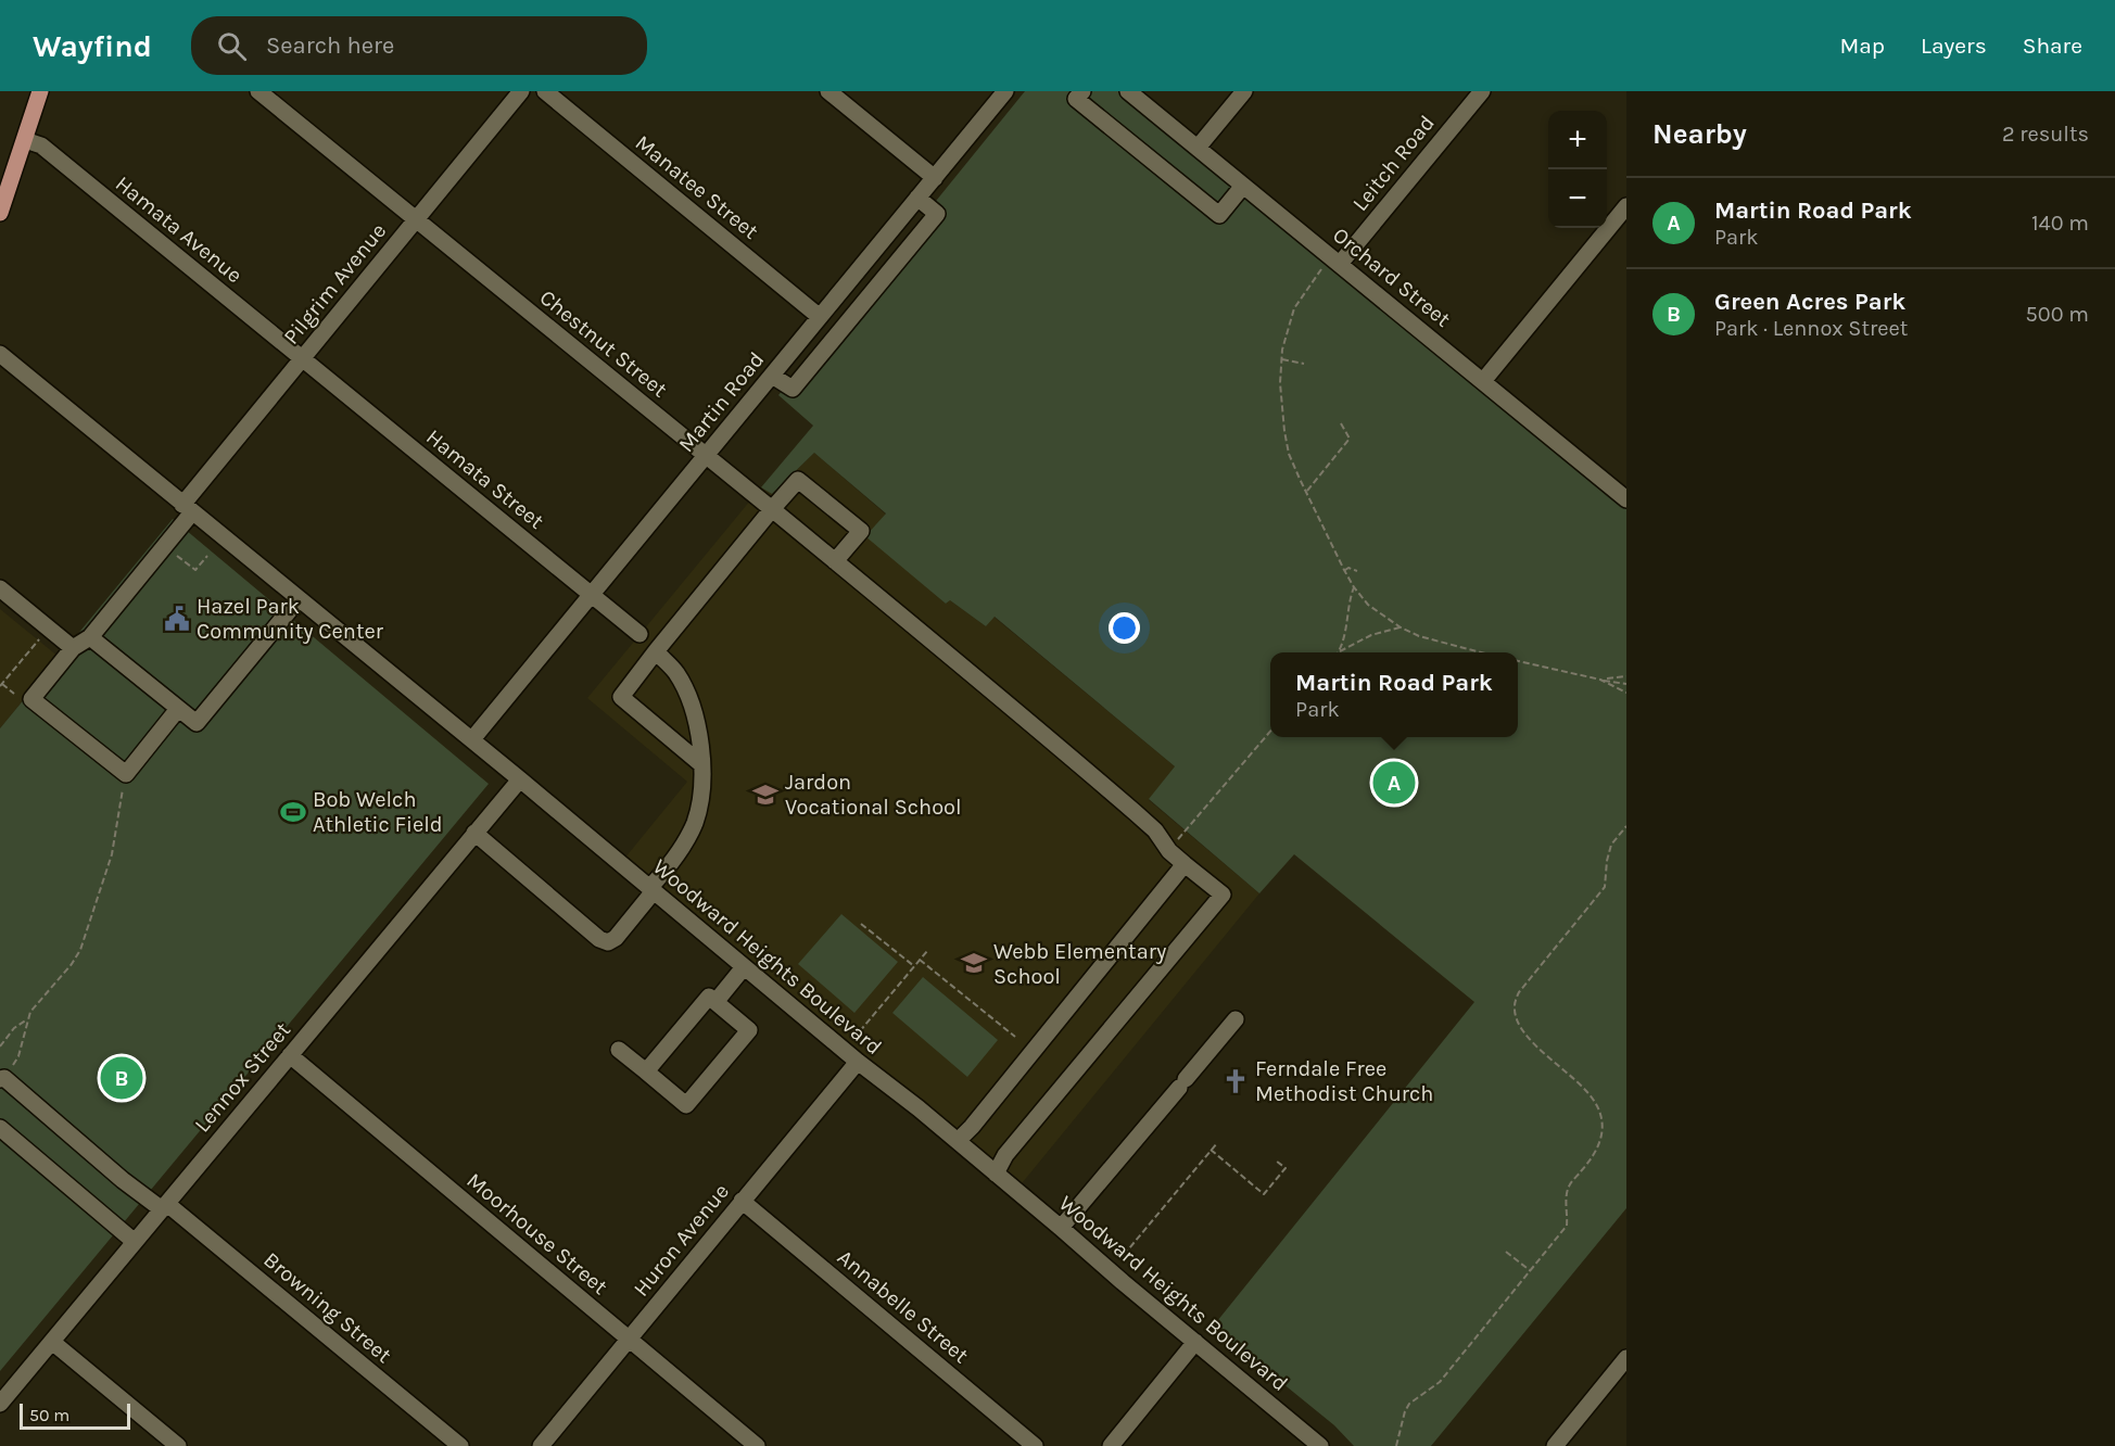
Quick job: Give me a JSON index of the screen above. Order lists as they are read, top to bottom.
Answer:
{
  "streets": {
    "street": [
      "Leitch Road",
      "Manatee Street",
      "Hamata Avenue",
      "Orchard Street",
      "Pilgrim Avenue",
      "Chestnut Street",
      "Martin Road",
      "Hamata Street",
      "Woodward Heights Boulevard",
      "Lennox Street",
      "Moorhouse Street",
      "Huron Avenue",
      "Annabelle Street",
      "Browning Street"
    ]
  },
  "crossings": [
    ["Leitch Road", "Orchard Street"],
    ["Manatee Street", "Martin Road"],
    ["Hamata Avenue", "Pilgrim Avenue"],
    ["Hamata Avenue", "Hamata Street"],
    ["Pilgrim Avenue", "Chestnut Street"],
    ["Pilgrim Avenue", "Hamata Street"],
    ["Pilgrim Avenue", "Woodward Heights Boulevard"],
    ["Chestnut Street", "Martin Road"],
    ["Chestnut Street", "Woodward Heights Boulevard"],
    ["Martin Road", "Hamata Street"],
    ["Martin Road", "Woodward Heights Boulevard"],
    ["Woodward Heights Boulevard", "Lennox Street"],
    ["Woodward Heights Boulevard", "Huron Avenue"],
    ["Lennox Street", "Moorhouse Street"],
    ["Lennox Street", "Browning Street"],
    ["Moorhouse Street", "Huron Avenue"],
    ["Huron Avenue", "Annabelle Street"]
  ],
  "places": {
    "public building": ["Hazel Park Community Center"],
    "school or university": ["Jardon Vocational School", "Webb Elementary School"],
    "sports": ["Bob Welch Athletic Field"],
    "church": ["Ferndale Free Methodist Church"]
  },
  "scale_bar": "50 m",
  "page": {
    "header": "Wayfind",
    "search": "Search here",
    "nav": ["Map", "Layers", "Share"],
    "heading": ["Nearby", "2 results"],
    "map_buttons": ["+", "−"],
    "list": [
      {
        "mark": "A",
        "name": "Martin Road Park",
        "note": "Park",
        "value": "140 m"
      },
      {
        "mark": "B",
        "name": "Green Acres Park",
        "note": "Park · Lennox Street",
        "value": "500 m"
      }
    ],
    "popup": ["Martin Road Park", "Park"],
    "pins": ["A", "B"],
    "scale": "50 m"
  }
}
